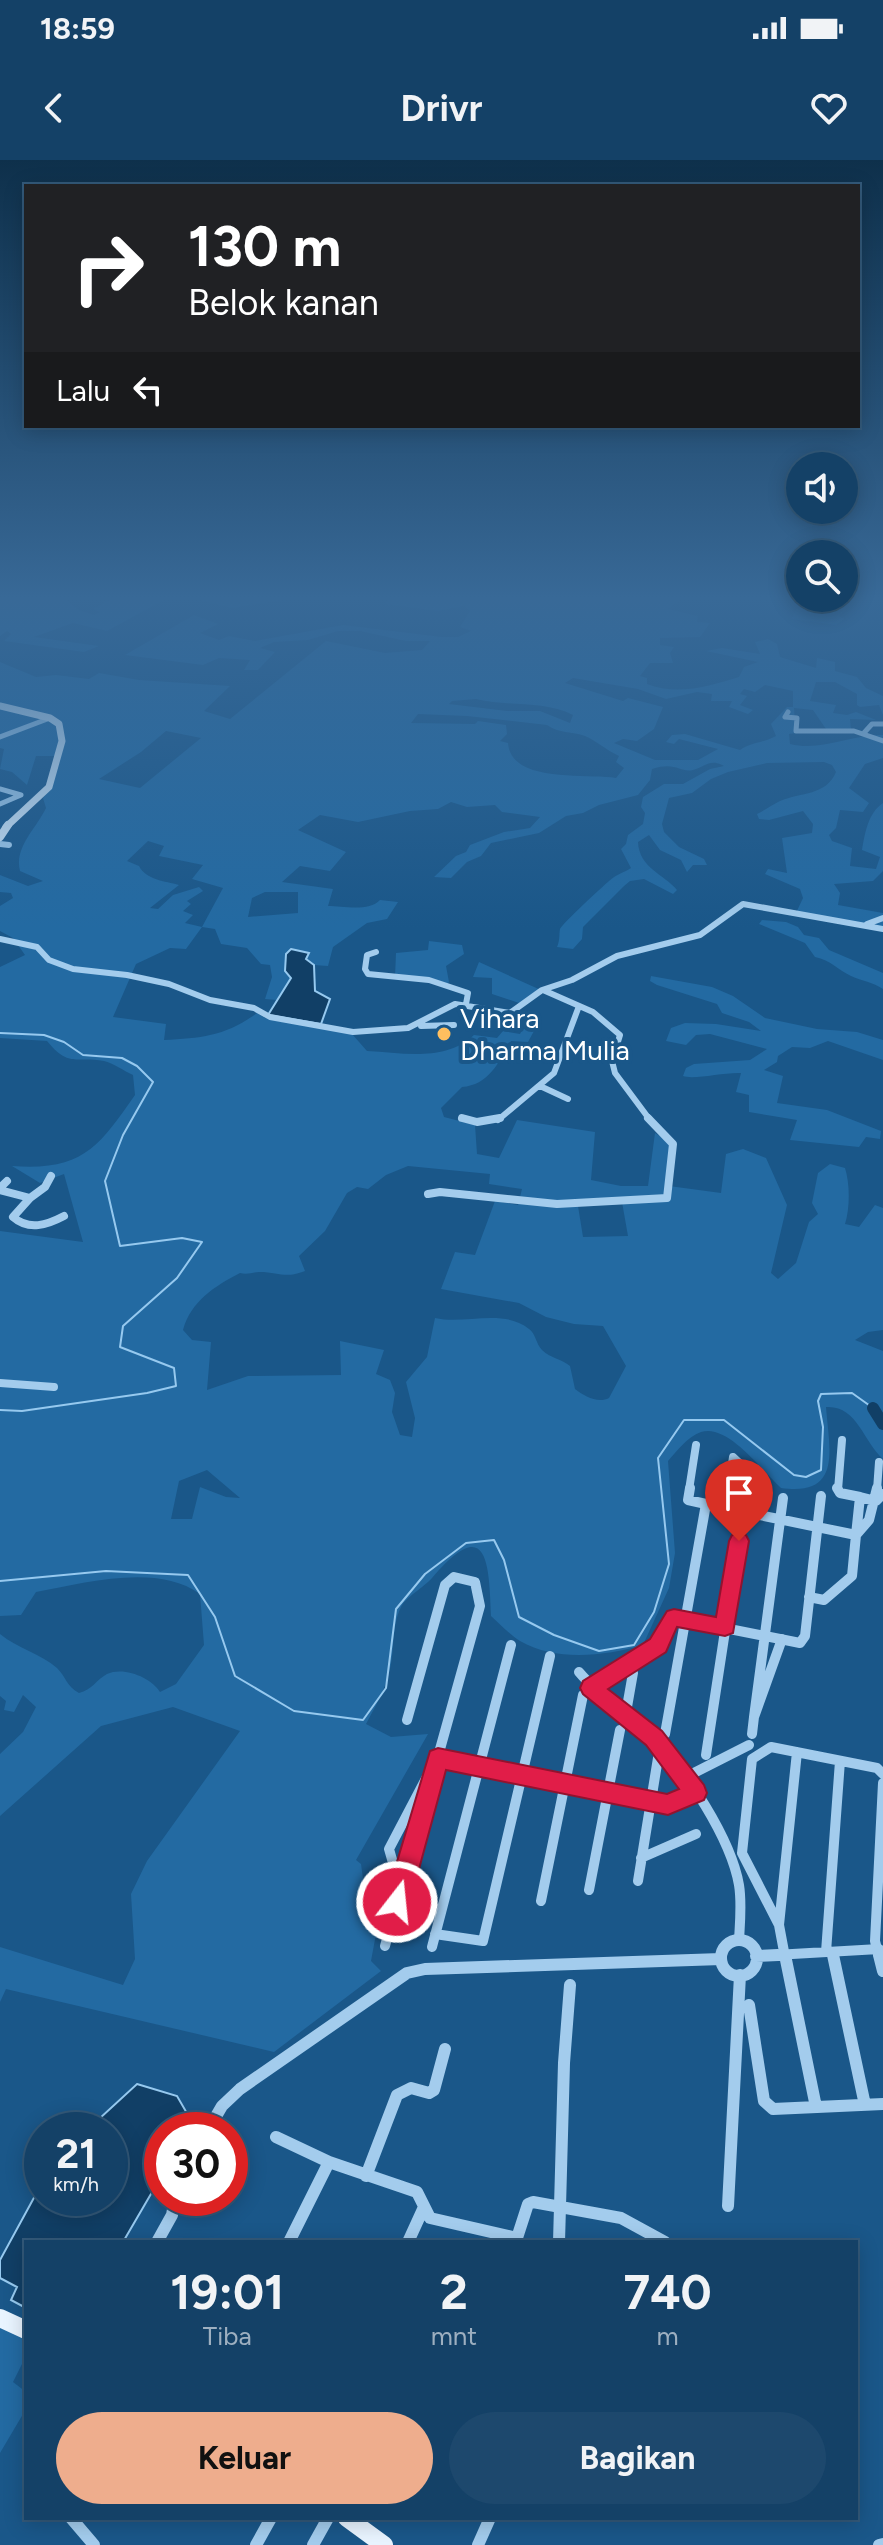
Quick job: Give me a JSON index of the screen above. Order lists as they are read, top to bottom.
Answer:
{
  "places": ["Vihara Dharma Mulia"],
  "page": {
    "status": "18:59",
    "header": "Drivr",
    "turn": ["130 m", "Belok kanan"],
    "then": "Lalu",
    "speed": "21 km/h",
    "limit": "30",
    "eta": [
      "19:01",
      "Tiba",
      "2",
      "mnt",
      "740",
      "m"
    ],
    "buttons": ["Keluar", "Bagikan"]
  }
}
